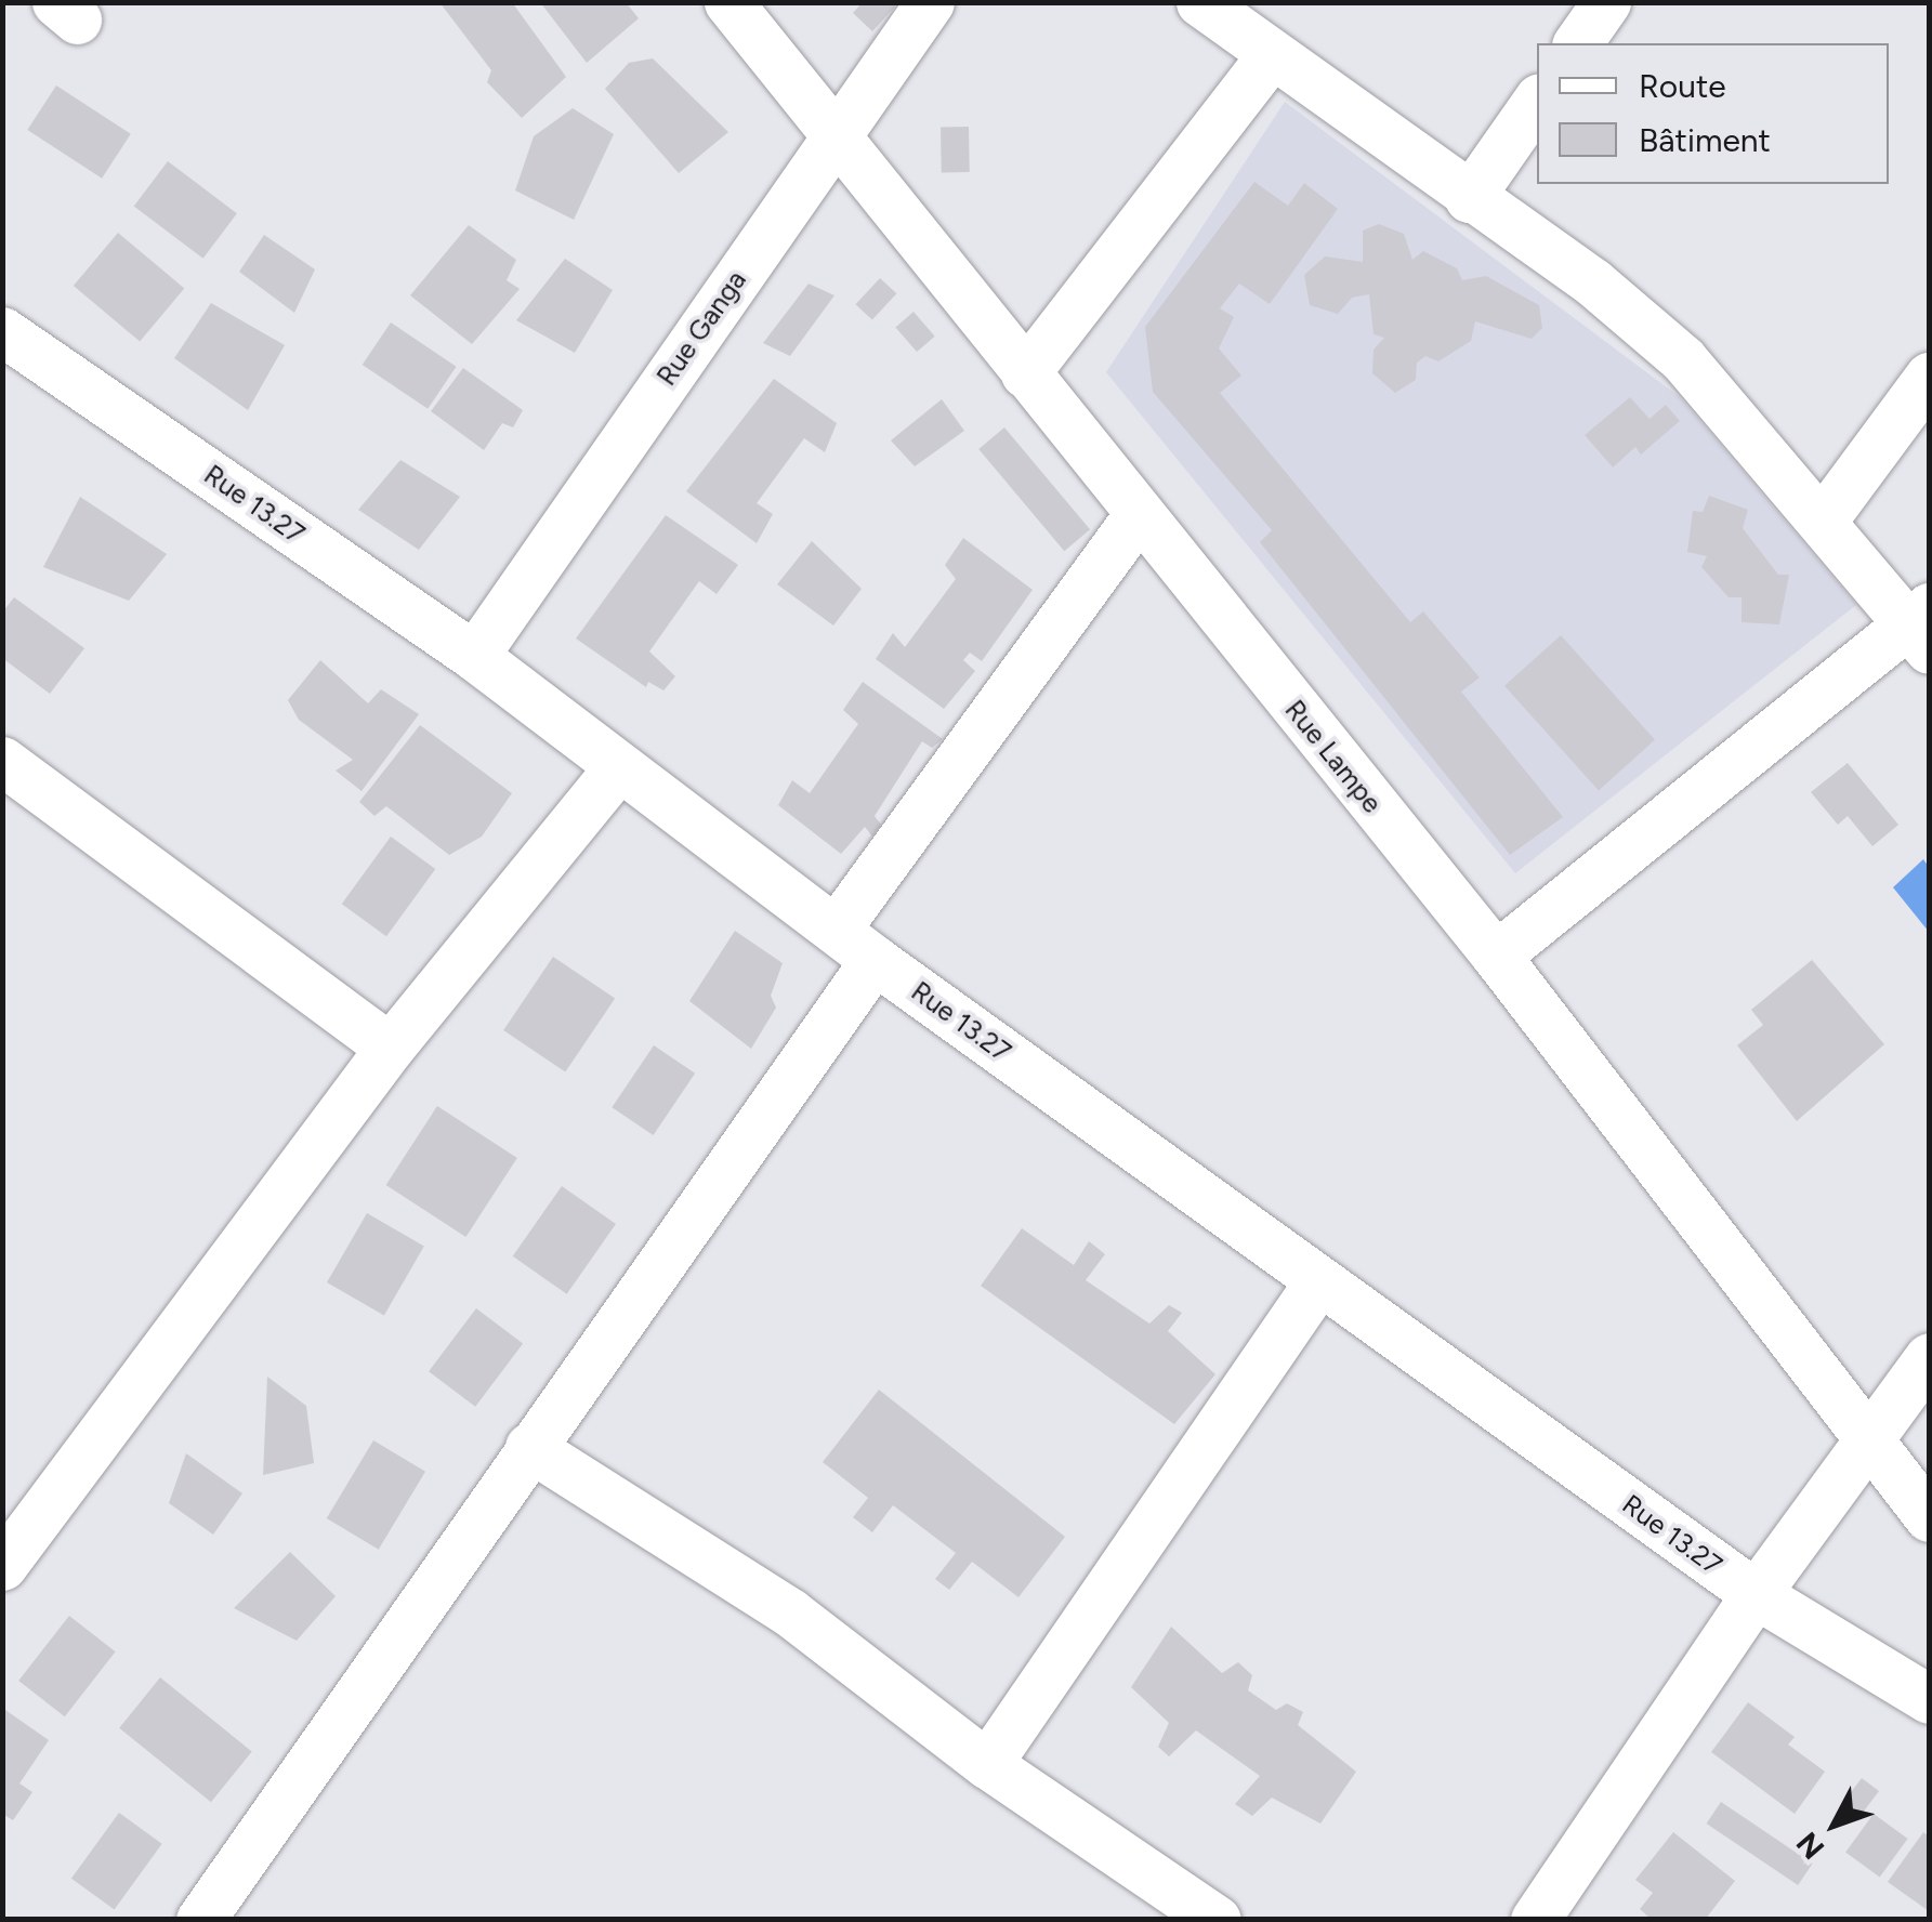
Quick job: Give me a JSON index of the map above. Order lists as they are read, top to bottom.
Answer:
{
  "streets": {
    "street": ["Rue Ganga", "Rue 13.27", "Rue Lampe"]
  },
  "crossings": [
    ["Rue Ganga", "Rue 13.27"],
    ["Rue Ganga", "Rue Lampe"]
  ],
  "legend": ["Route", "Bâtiment"],
  "north": "bottom left"
}
